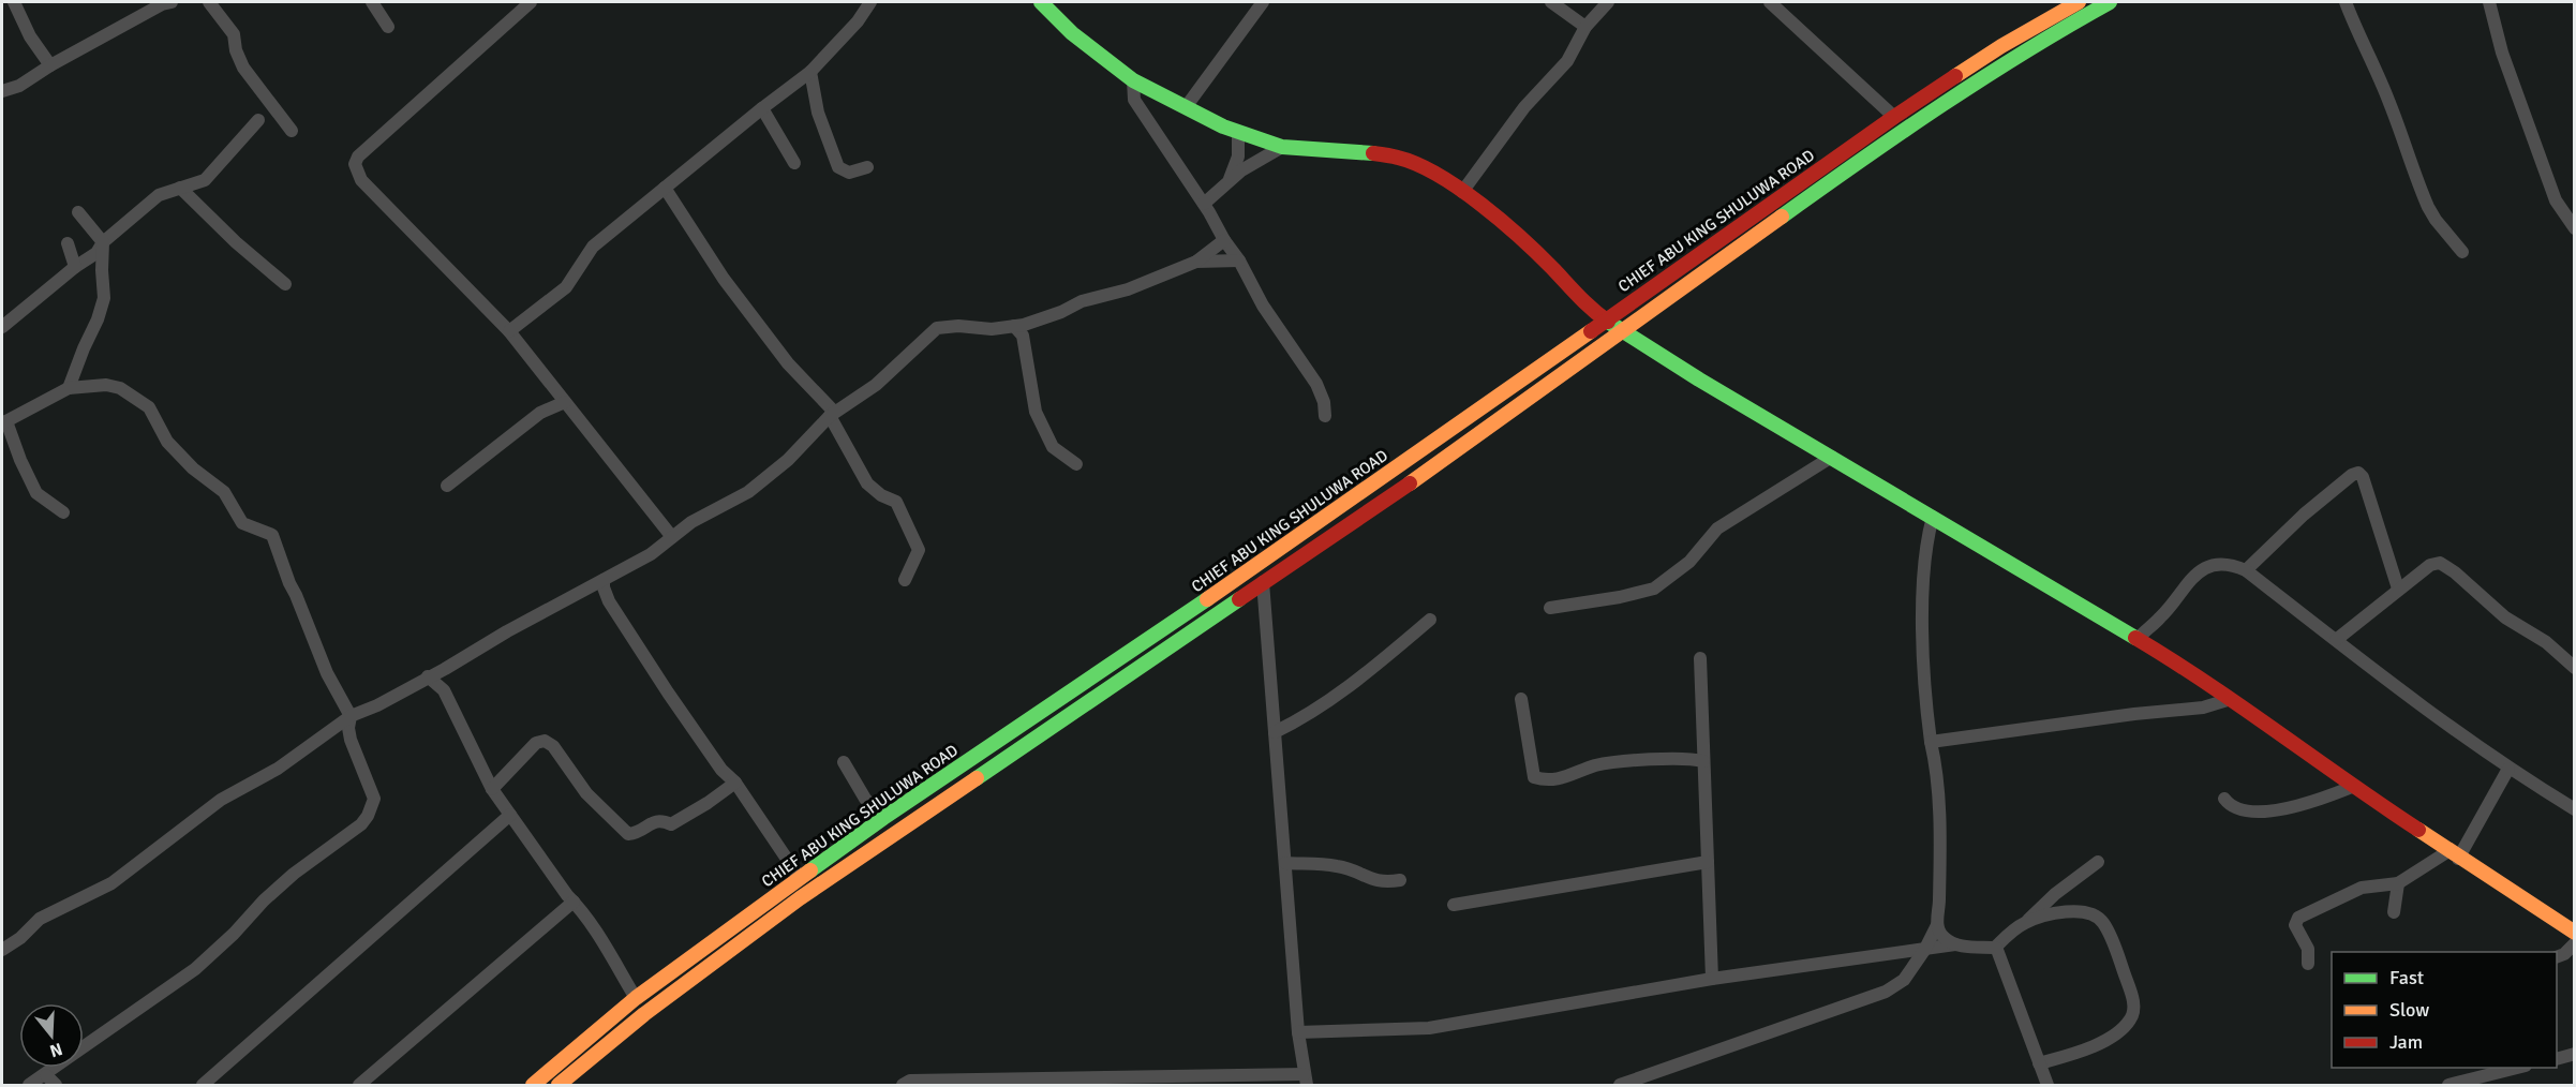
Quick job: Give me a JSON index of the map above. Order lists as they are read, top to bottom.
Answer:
{
  "streets": {
    "street": ["CHIEF ABU KING SHULUWA ROAD"]
  },
  "legend": ["Fast", "Slow", "Jam"],
  "north": "bottom"
}
